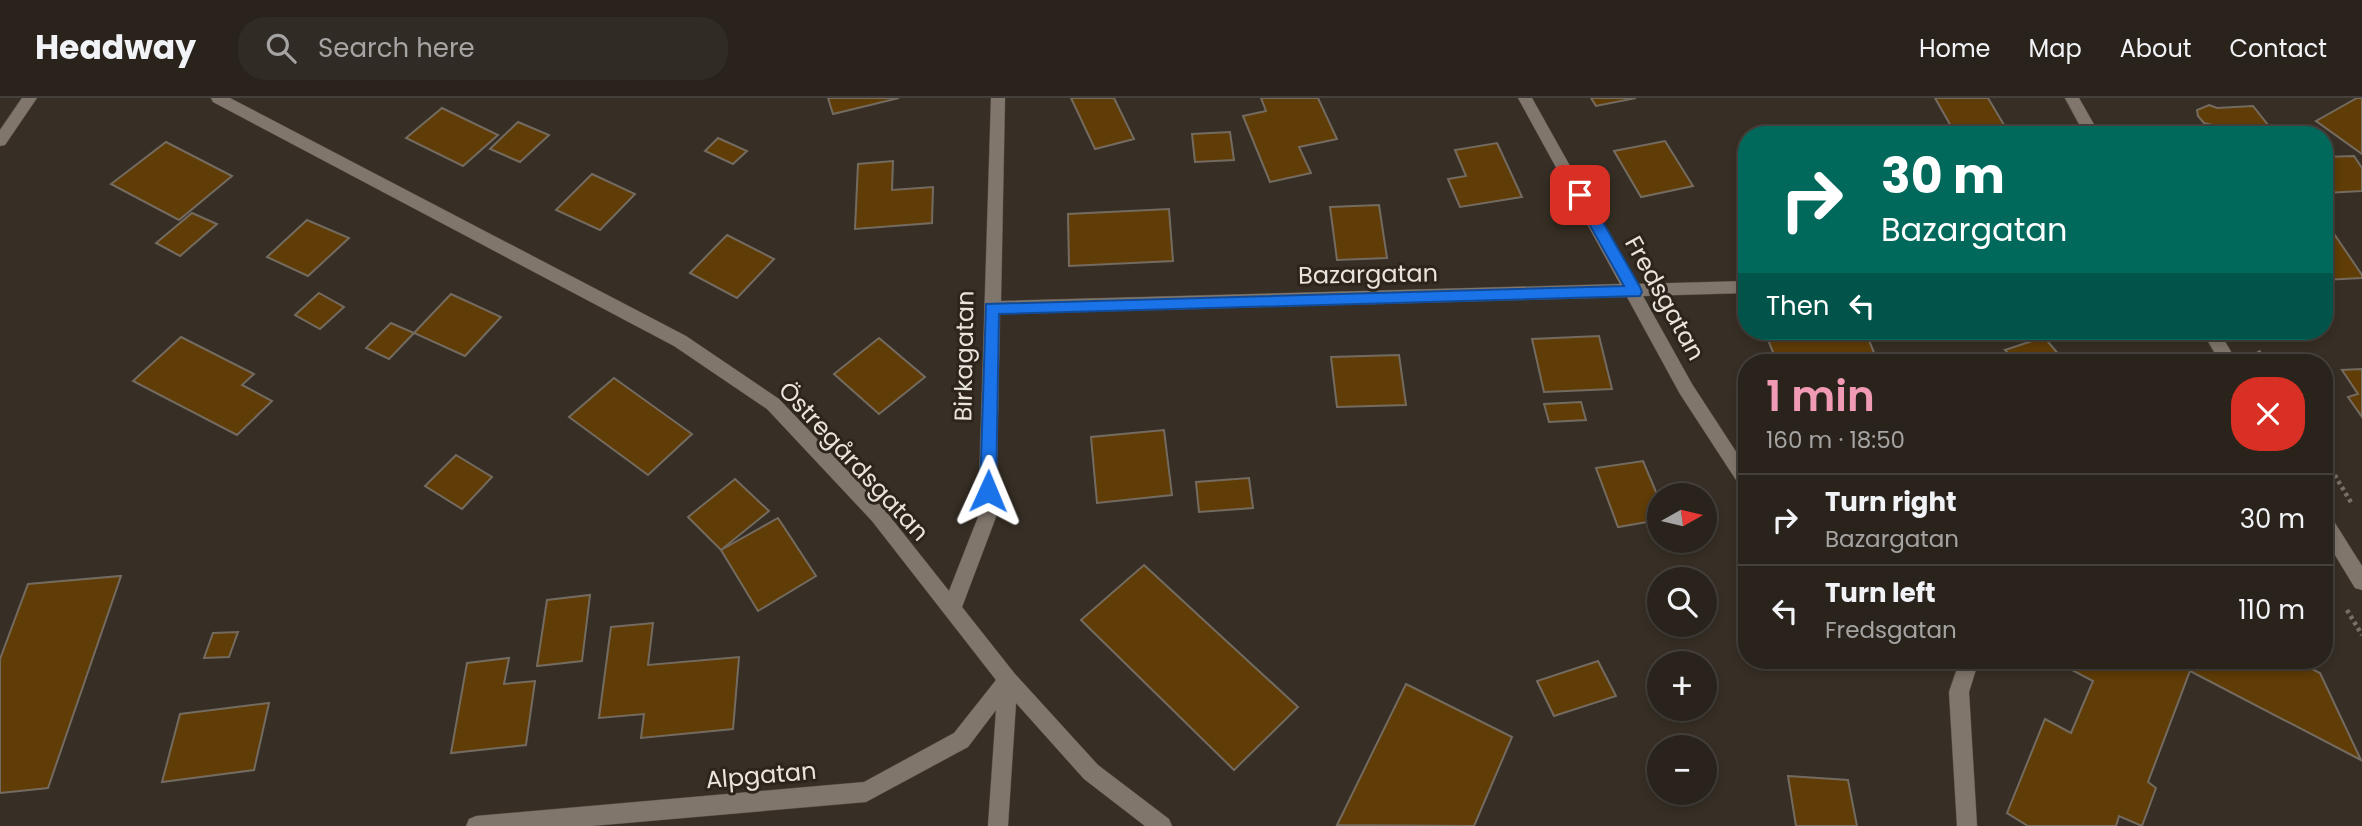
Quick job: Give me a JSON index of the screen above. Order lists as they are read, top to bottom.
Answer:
{
  "streets": {
    "street": [
      "Bazargatan",
      "Fredsgatan",
      "Birkagatan",
      "Östregårdsgatan",
      "Alpgatan"
    ]
  },
  "crossings": [
    ["Bazargatan", "Fredsgatan"],
    ["Bazargatan", "Birkagatan"],
    ["Birkagatan", "Östregårdsgatan"],
    ["Östregårdsgatan", "Alpgatan"]
  ],
  "north": "right",
  "page": {
    "header": "Headway",
    "search": "Search here",
    "nav": [
      "Home",
      "Map",
      "About",
      "Contact"
    ],
    "turn": ["30 m", "Bazargatan"],
    "then": "Then",
    "heading": ["1 min", "160 m · 18:50"],
    "list": [
      {
        "name": "Turn right",
        "note": "Bazargatan",
        "value": "30 m"
      },
      {
        "name": "Turn left",
        "note": "Fredsgatan",
        "value": "110 m"
      }
    ],
    "map_buttons": ["+", "−"]
  }
}
